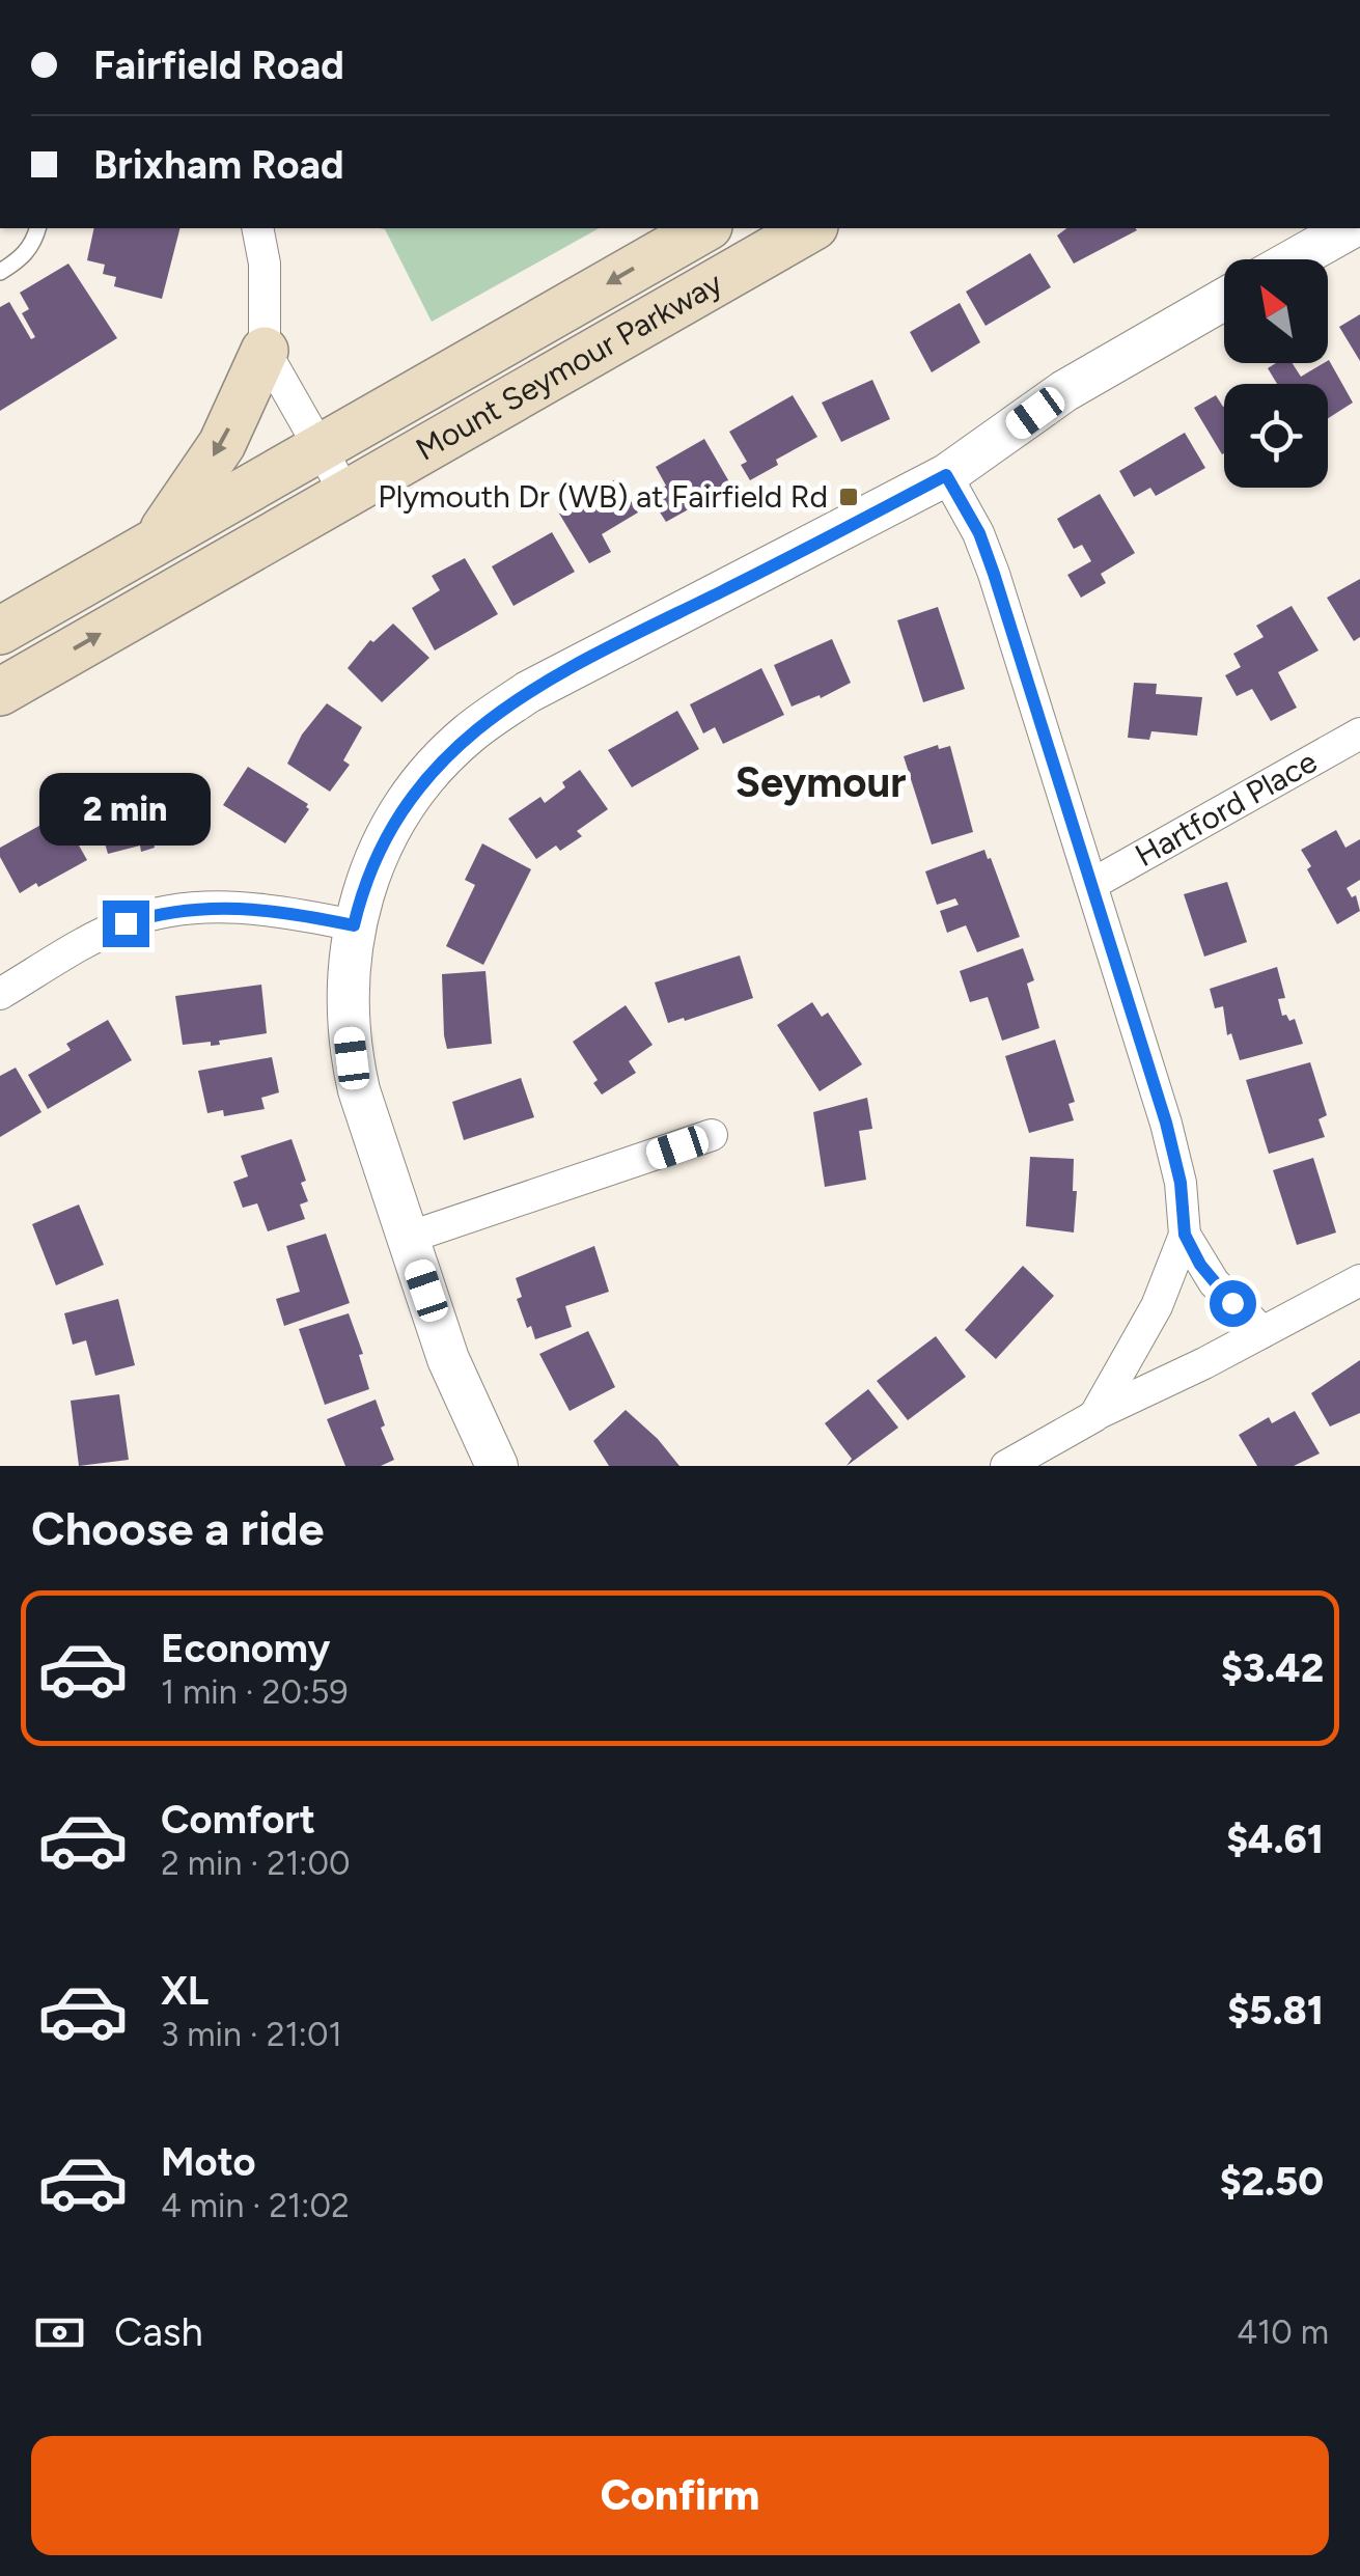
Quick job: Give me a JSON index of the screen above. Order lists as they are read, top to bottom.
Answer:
{
  "streets": {
    "main road": ["Mount Seymour Parkway"],
    "street": ["Hartford Place"]
  },
  "districts": ["Seymour"],
  "places": {
    "transit": ["Plymouth Dr (WB) at Fairfield Rd"]
  },
  "north": "top left",
  "page": {
    "banner": ["Fairfield Road", "Brixham Road"],
    "bubble": "2 min",
    "heading": "Choose a ride",
    "list": [
      {
        "name": "Economy",
        "note": "1 min · 20:59",
        "value": "$3.42"
      },
      {
        "name": "Comfort",
        "note": "2 min · 21:00",
        "value": "$4.61"
      },
      {
        "name": "XL",
        "note": "3 min · 21:01",
        "value": "$5.81"
      },
      {
        "name": "Moto",
        "note": "4 min · 21:02",
        "value": "$2.50"
      }
    ],
    "pay": ["Cash", "410 m"],
    "buttons": "Confirm"
  }
}
